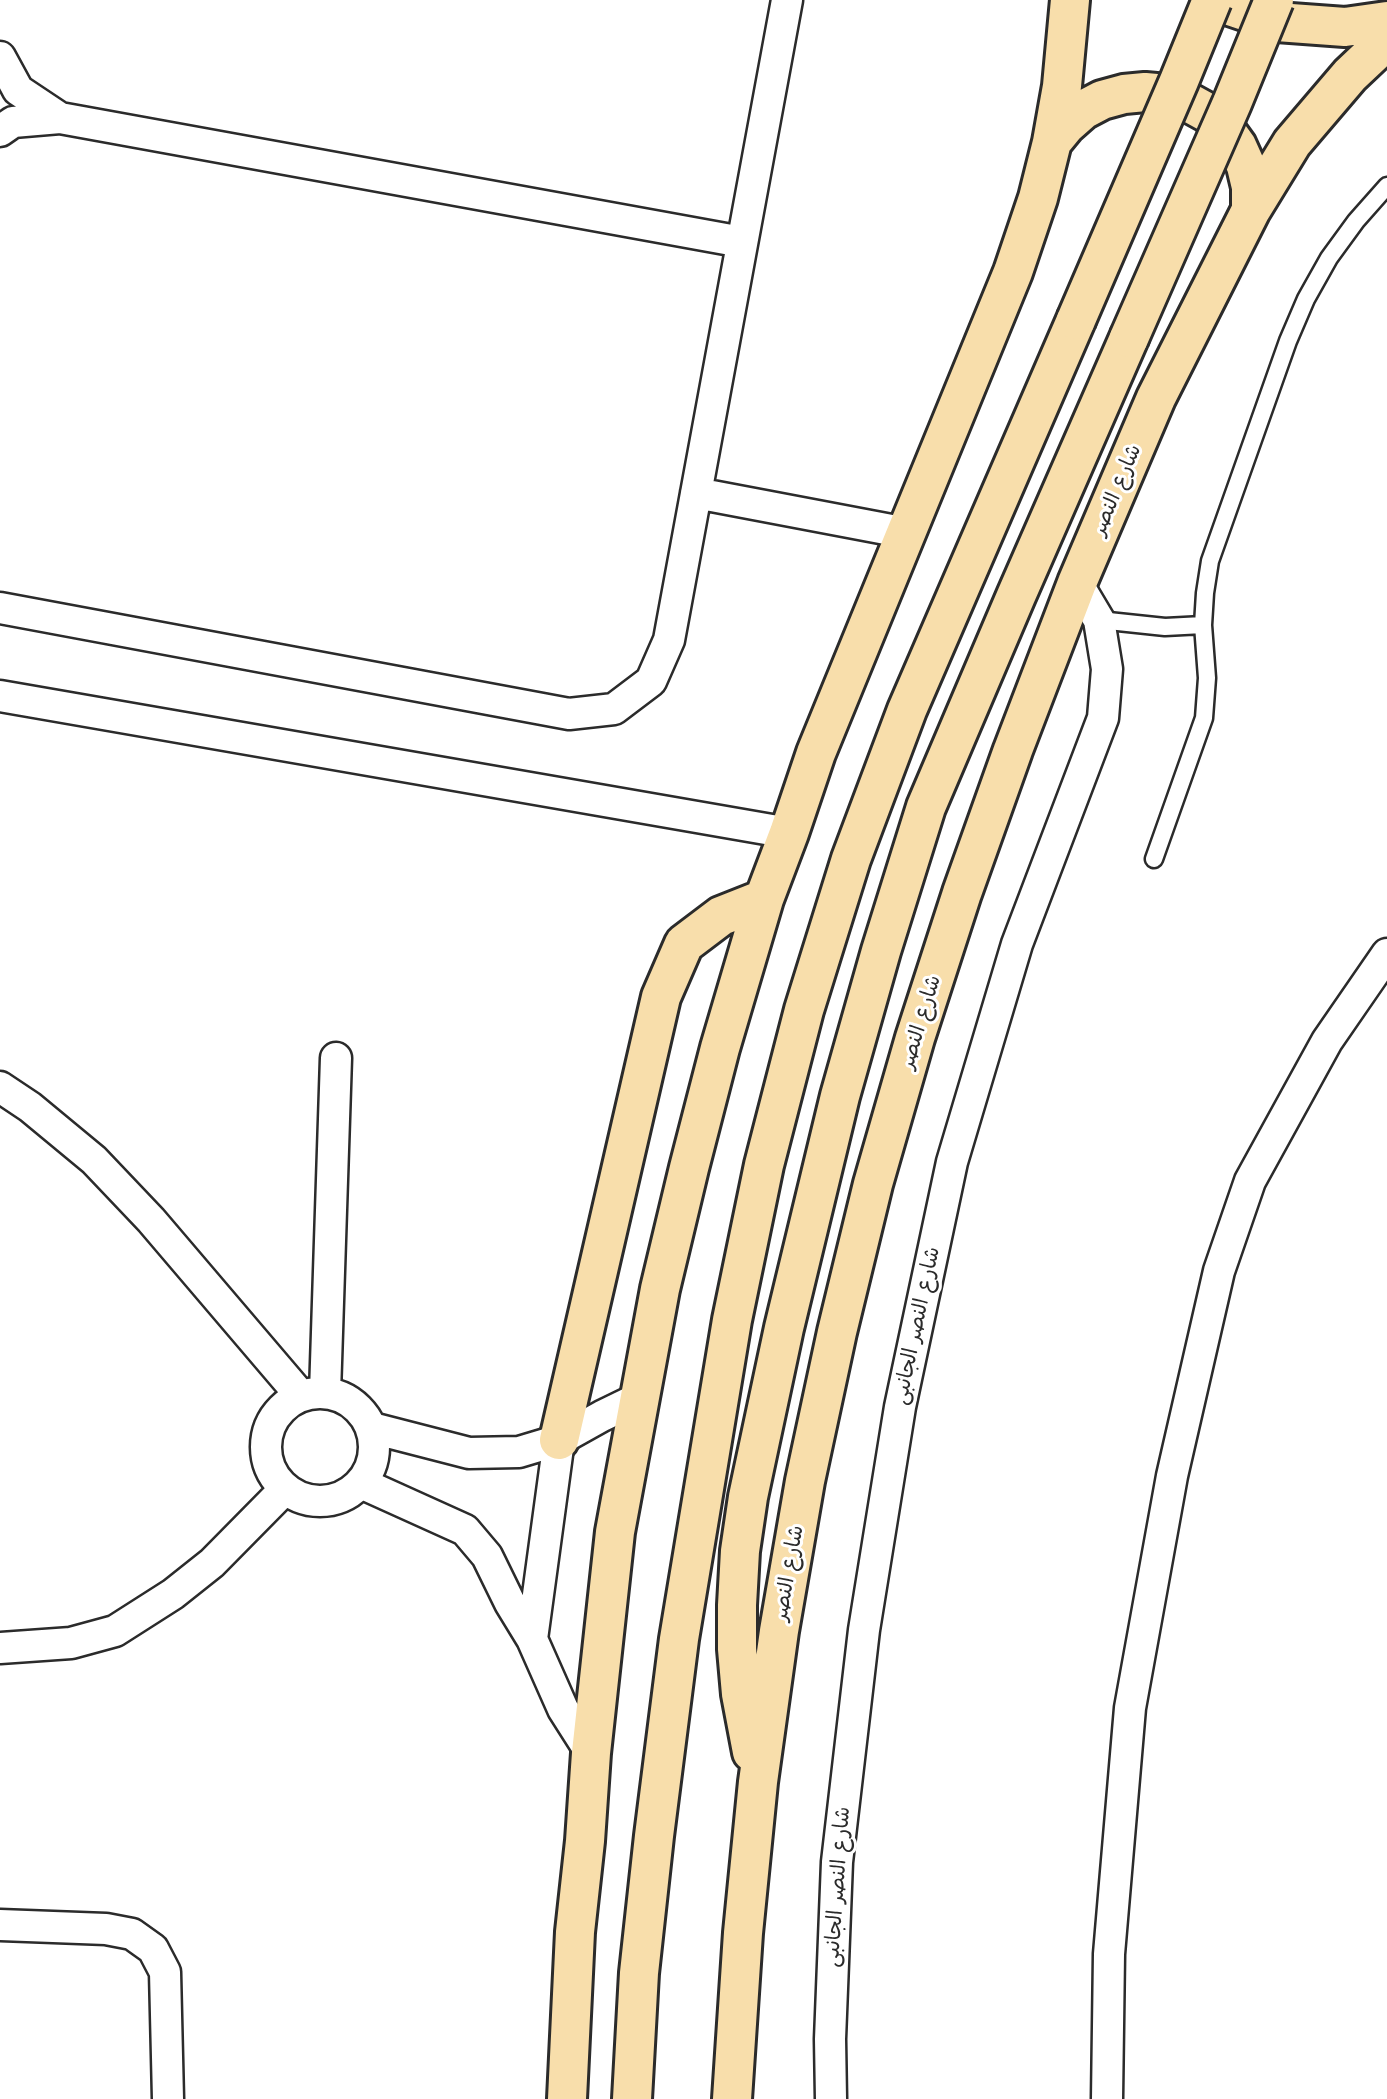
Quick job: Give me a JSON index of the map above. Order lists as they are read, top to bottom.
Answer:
{
  "streets": {
    "main road": ["شارع النصر"],
    "street": ["شارع النصر الجانبى"]
  },
  "crossings": [
    ["شارع النصر", "شارع النصر الجانبى"]
  ]
}
